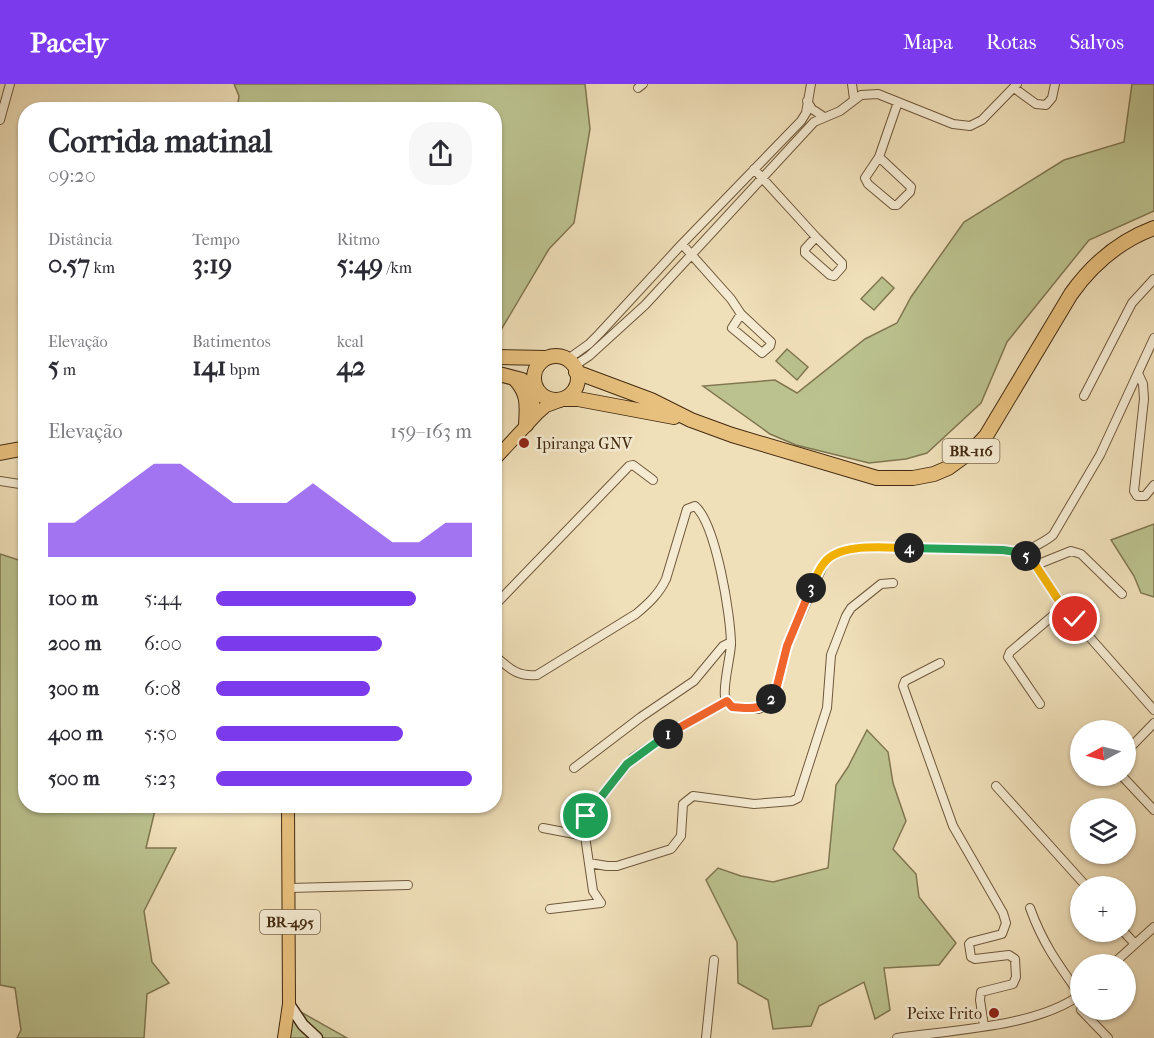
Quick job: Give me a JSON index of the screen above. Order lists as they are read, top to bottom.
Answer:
{
  "streets": {
    "highway": ["BR-116"],
    "main road": ["BR-495"]
  },
  "places": ["Ipiranga GNV", "Peixe Frito"],
  "north": "left",
  "page": {
    "header": "Pacely",
    "nav": ["Mapa", "Rotas", "Salvos"],
    "heading": ["Corrida matinal", "09:20"],
    "stats": [
      ["Distância", "0.57 km"],
      ["Tempo", "3:19"],
      ["Ritmo", "5:49 /km"],
      ["Elevação", "5 m"],
      ["Batimentos", "141 bpm"],
      ["kcal", "42"]
    ],
    "chart": ["Elevação", "159–163 m"],
    "pins": [
      "4",
      "5",
      "3",
      "2",
      "1"
    ],
    "list": [
      {
        "name": "100 m",
        "note": "5:44"
      },
      {
        "name": "200 m",
        "note": "6:00"
      },
      {
        "name": "300 m",
        "note": "6:08"
      },
      {
        "name": "400 m",
        "note": "5:50"
      },
      {
        "name": "500 m",
        "note": "5:23"
      }
    ],
    "map_buttons": ["+", "−"]
  }
}
